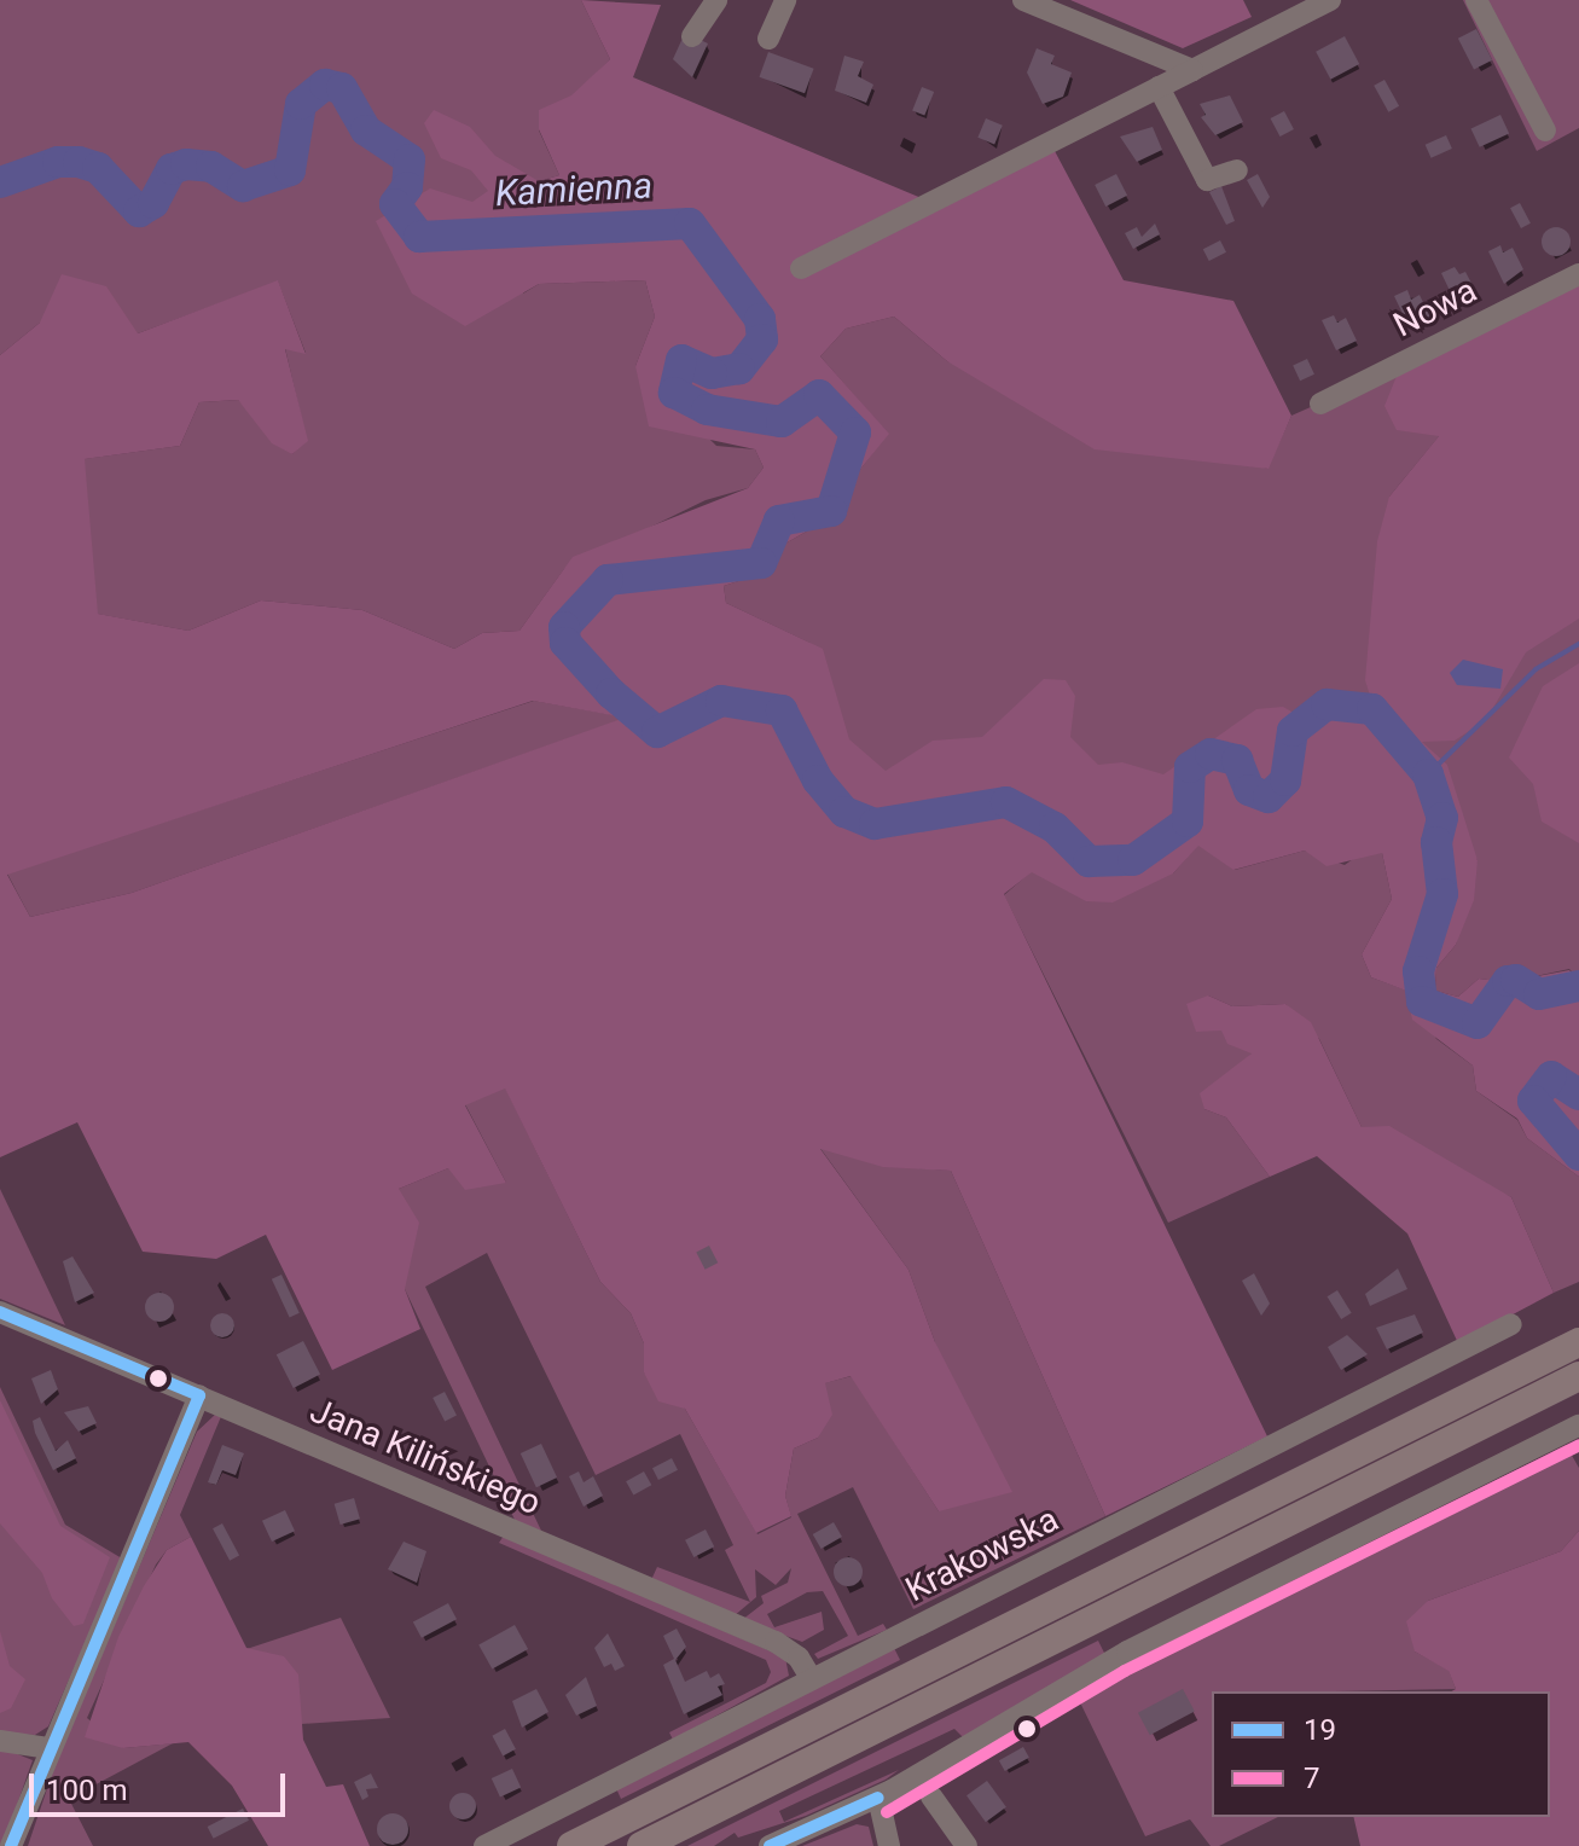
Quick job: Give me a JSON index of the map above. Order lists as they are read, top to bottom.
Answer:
{
  "streets": {
    "street": ["Nowa", "Jana Kilińskiego", "Krakowska"]
  },
  "crossings": [
    ["Jana Kilińskiego", "Krakowska"]
  ],
  "water": ["Kamienna"],
  "lines": ["transit line 19", "transit line 7"],
  "legend": ["19", "7"],
  "scale_bar": "100 m"
}
